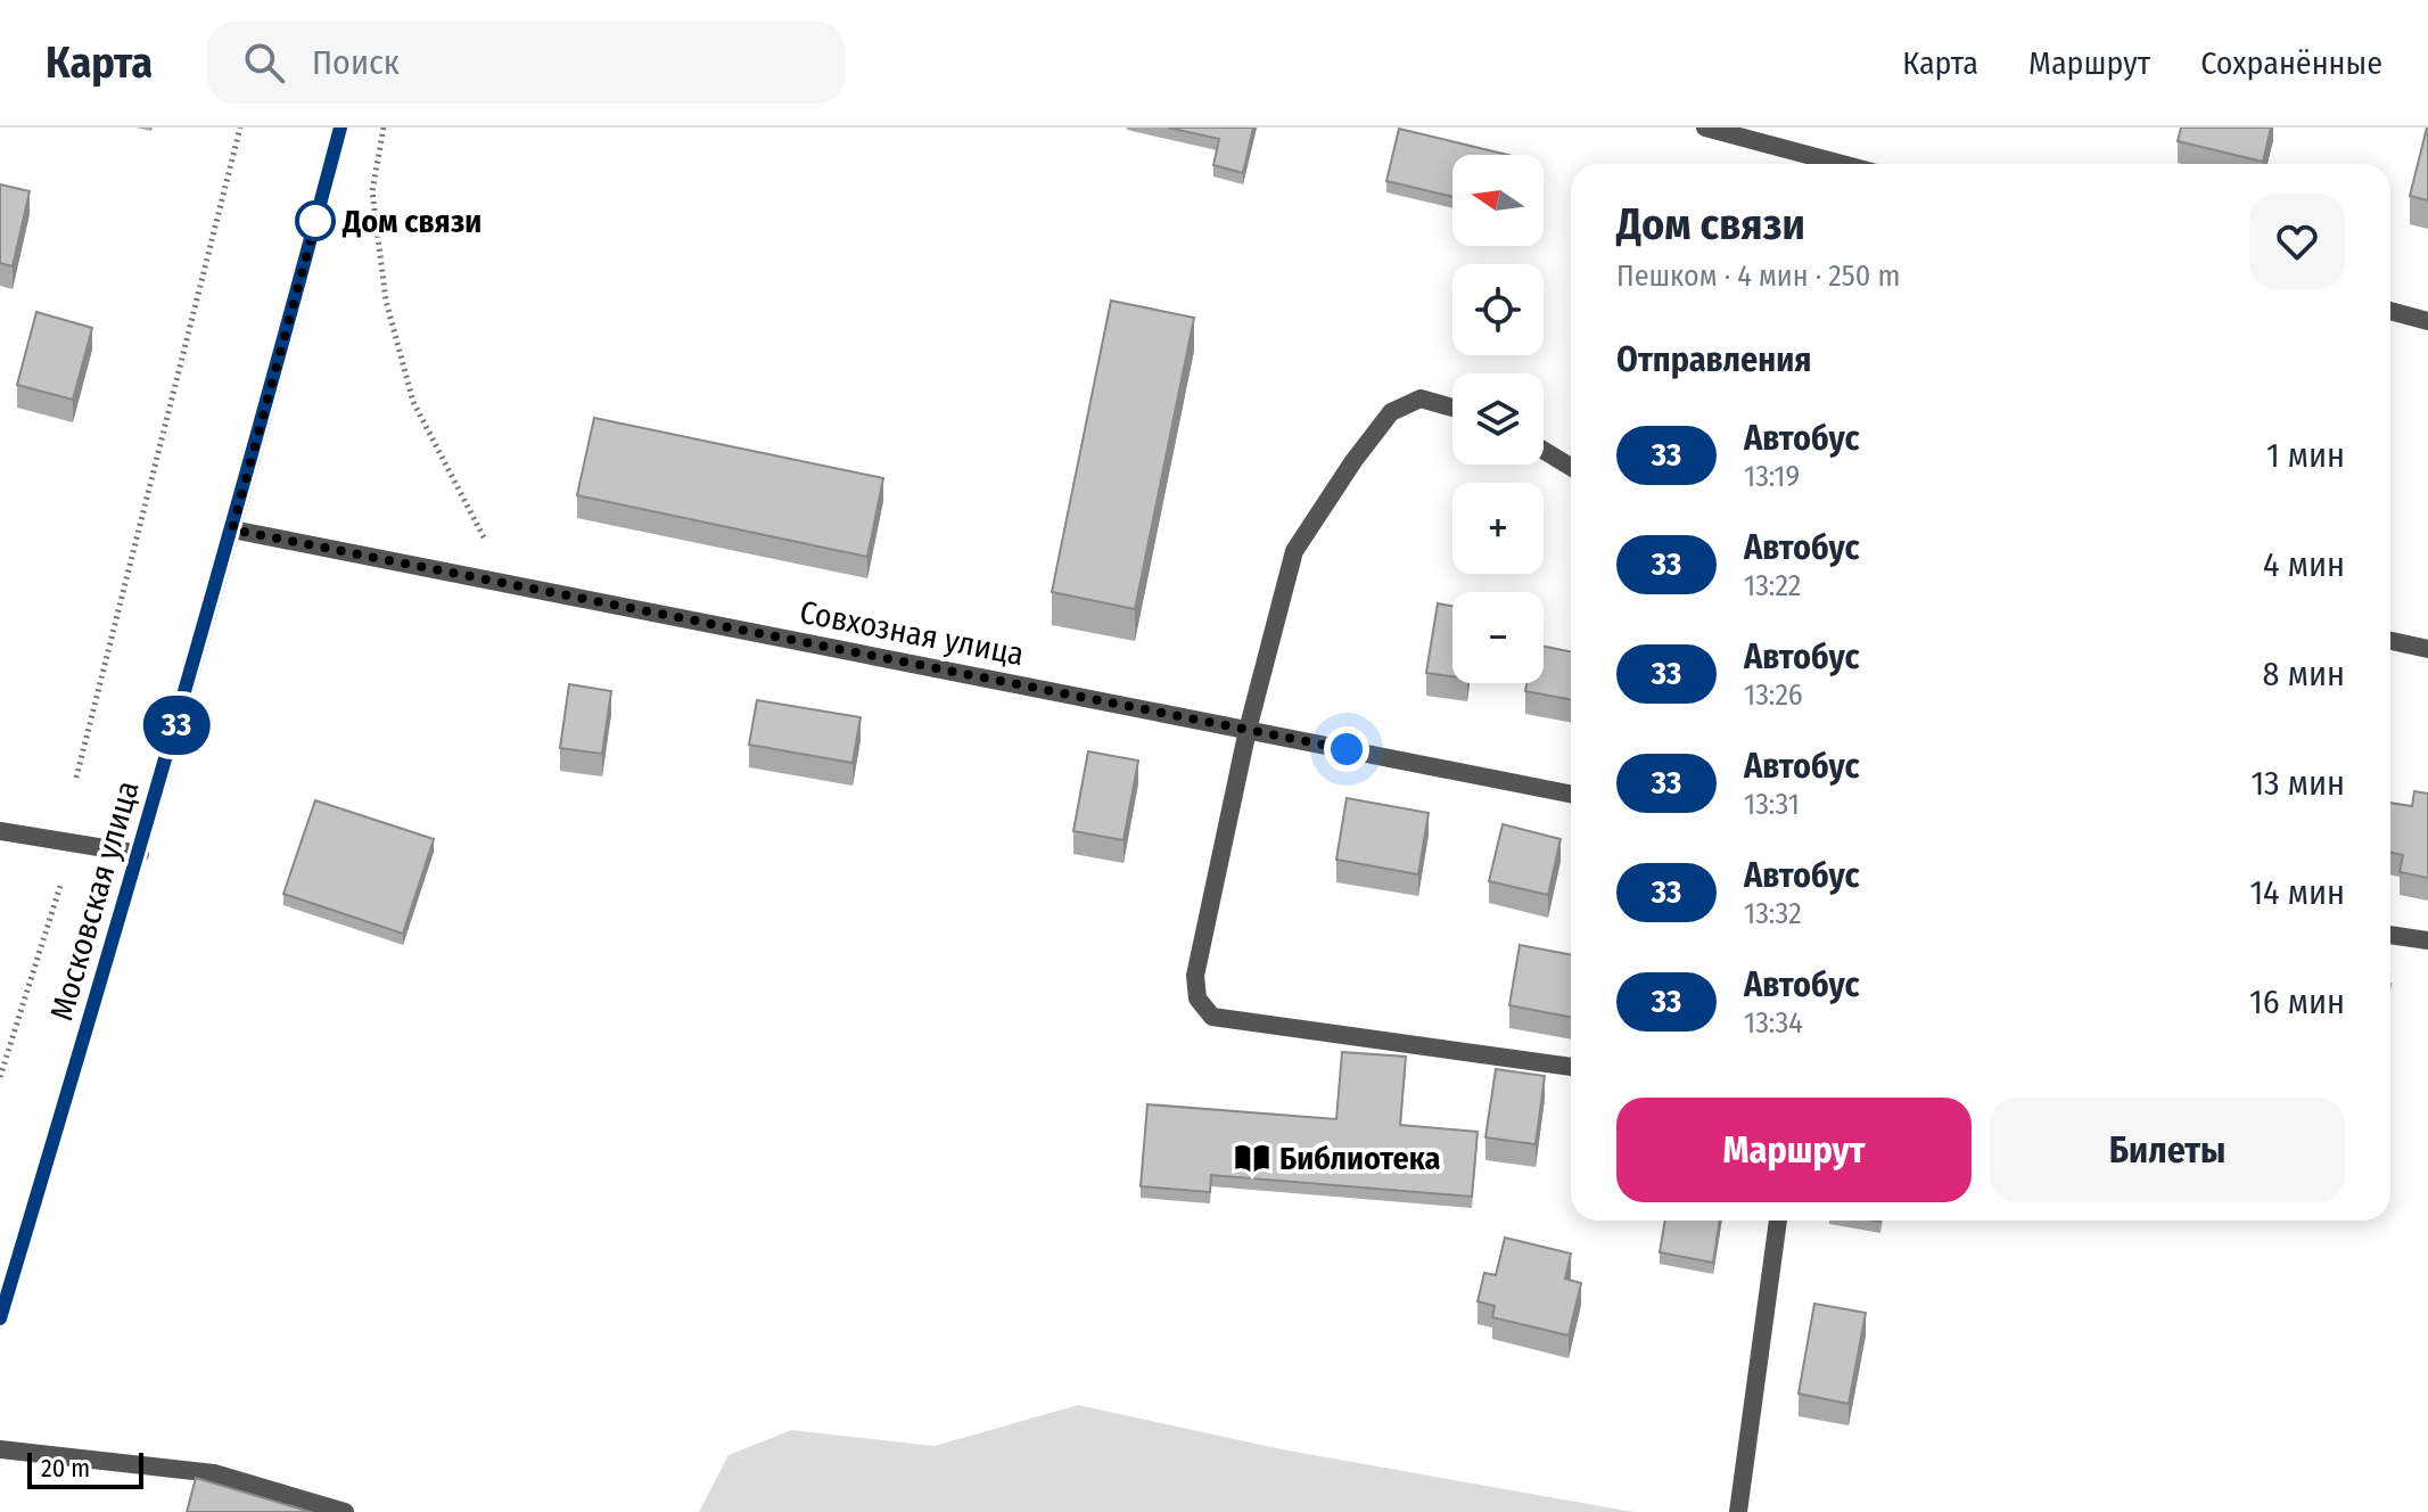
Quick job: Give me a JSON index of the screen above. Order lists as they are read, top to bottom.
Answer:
{
  "streets": {
    "main road": ["Московская улица"],
    "street": ["Совхозная улица"]
  },
  "crossings": [
    ["Совхозная улица", "Московская улица"]
  ],
  "places": {
    "other": ["Дом связи"],
    "library": ["Библиотека"]
  },
  "lines": ["bus line 33"],
  "scale_bar": "20 m",
  "north": "left",
  "page": {
    "header": "Карта",
    "search": "Поиск",
    "nav": ["Карта", "Маршрут", "Сохранённые"],
    "on_map": "33",
    "map_buttons": ["+", "−"],
    "heading": [
      ["Дом связи", "Пешком · 4 мин · 250 m"],
      "Отправления"
    ],
    "list": [
      {
        "mark": "33",
        "name": "Автобус",
        "note": "13:19",
        "value": "1 мин"
      },
      {
        "mark": "33",
        "name": "Автобус",
        "note": "13:22",
        "value": "4 мин"
      },
      {
        "mark": "33",
        "name": "Автобус",
        "note": "13:26",
        "value": "8 мин"
      },
      {
        "mark": "33",
        "name": "Автобус",
        "note": "13:31",
        "value": "13 мин"
      },
      {
        "mark": "33",
        "name": "Автобус",
        "note": "13:32",
        "value": "14 мин"
      },
      {
        "mark": "33",
        "name": "Автобус",
        "note": "13:34",
        "value": "16 мин"
      }
    ],
    "buttons": ["Маршрут", "Билеты"],
    "scale": "20 m"
  }
}
